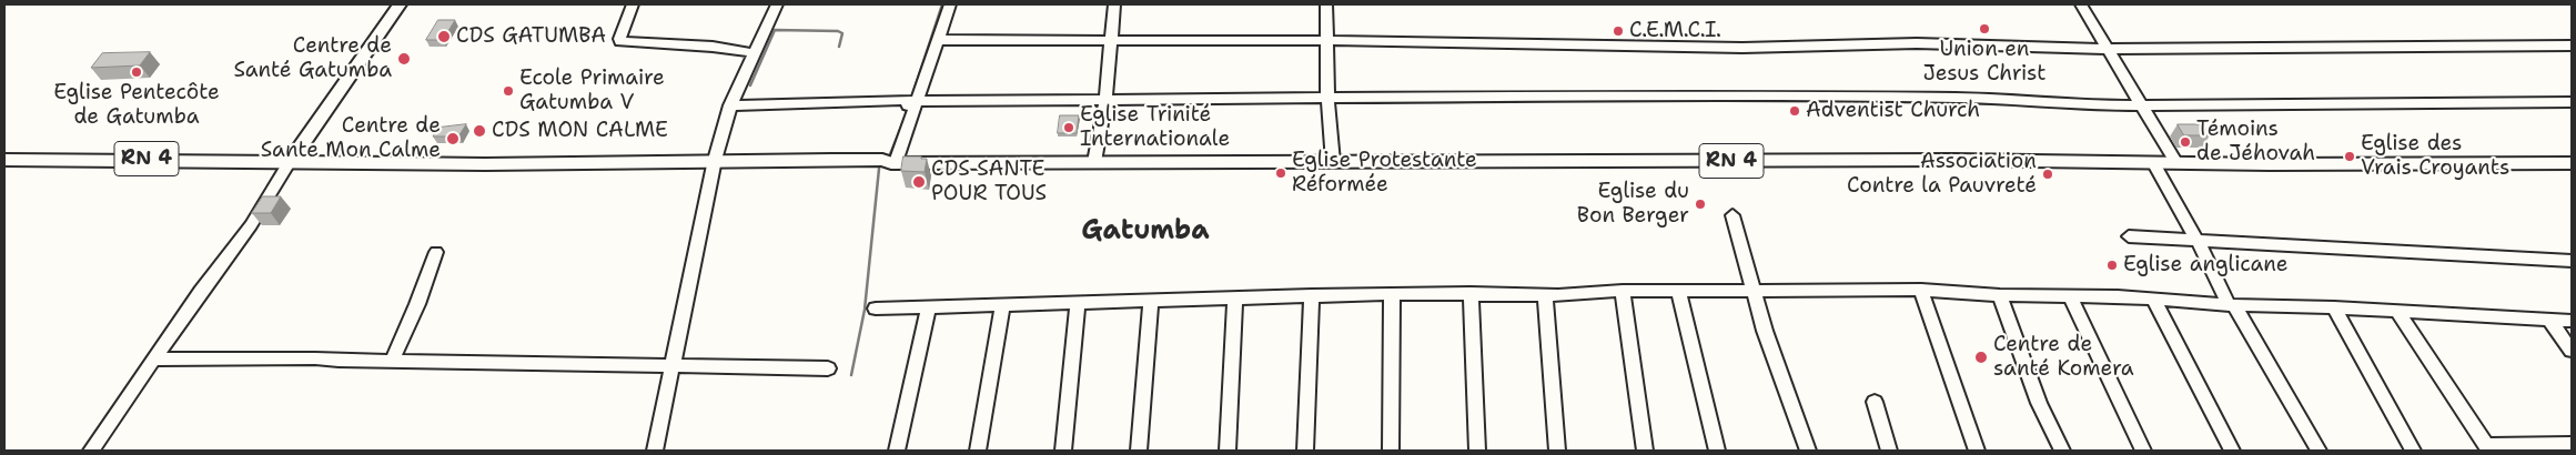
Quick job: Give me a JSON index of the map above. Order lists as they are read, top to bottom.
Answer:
{
  "streets": {
    "main road": ["RN 4"]
  },
  "districts": ["Gatumba"],
  "places": [
    "Union en Jesus Christ",
    "C.E.M.C.I.",
    "CDS GATUMBA",
    "Centre de Santé Gatumba",
    "Eglise Pentecôte de Gatumba",
    "Ecole Primaire Gatumba V",
    "Adventist Church",
    "Eglise Trinité Internationale",
    "CDS MON CALME",
    "Centre de Sante Mon Calme",
    "Témoins de Jéhovah",
    "Eglise des Vrais Croyants",
    "Eglise Protestante Réformée",
    "Association Contre la Pauvreté",
    "CDS SANTE POUR TOUS",
    "Eglise du Bon Berger",
    "Eglise anglicane",
    "Centre de santé Komera"
  ]
}
